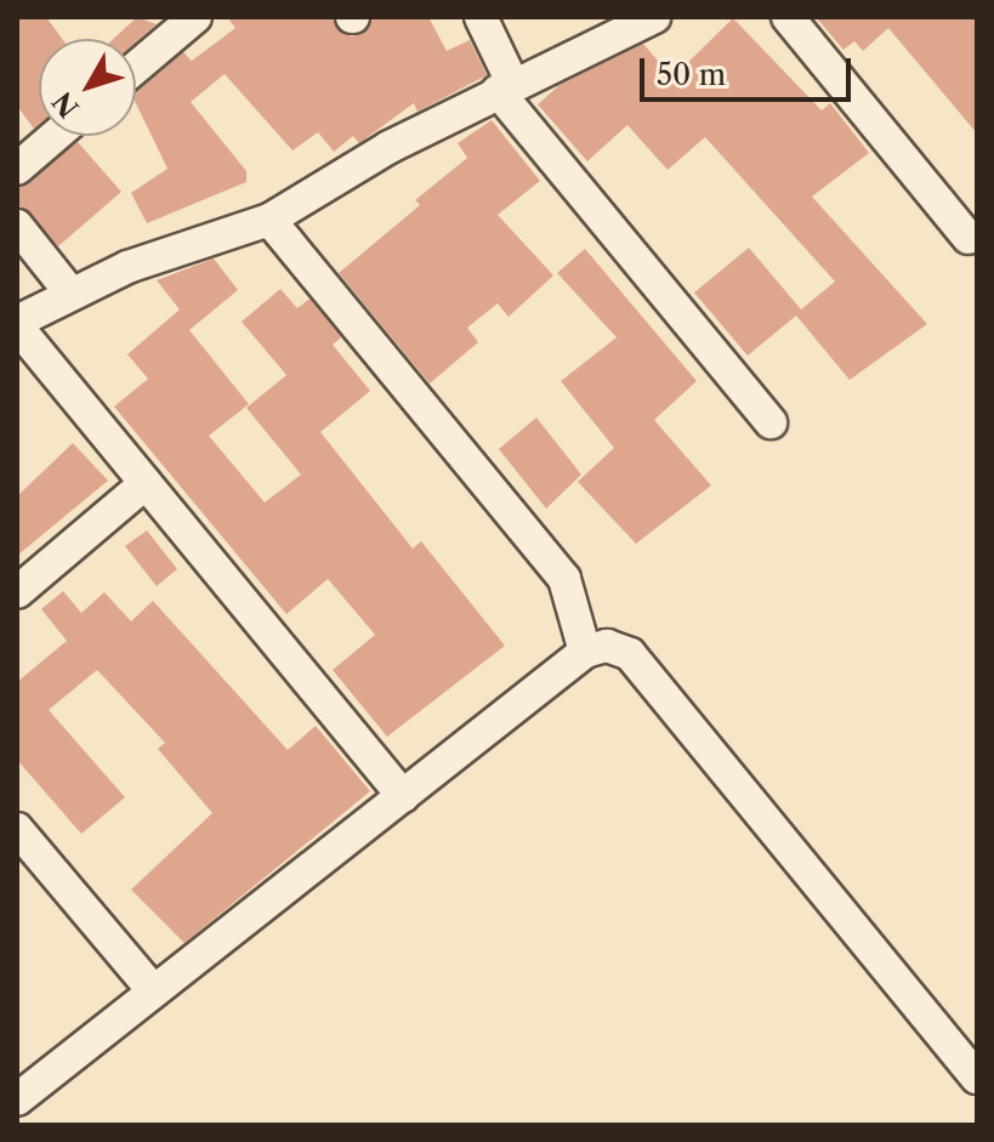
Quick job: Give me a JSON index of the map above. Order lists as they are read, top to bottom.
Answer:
{
  "scale_bar": "50 m",
  "north": "bottom left"
}
